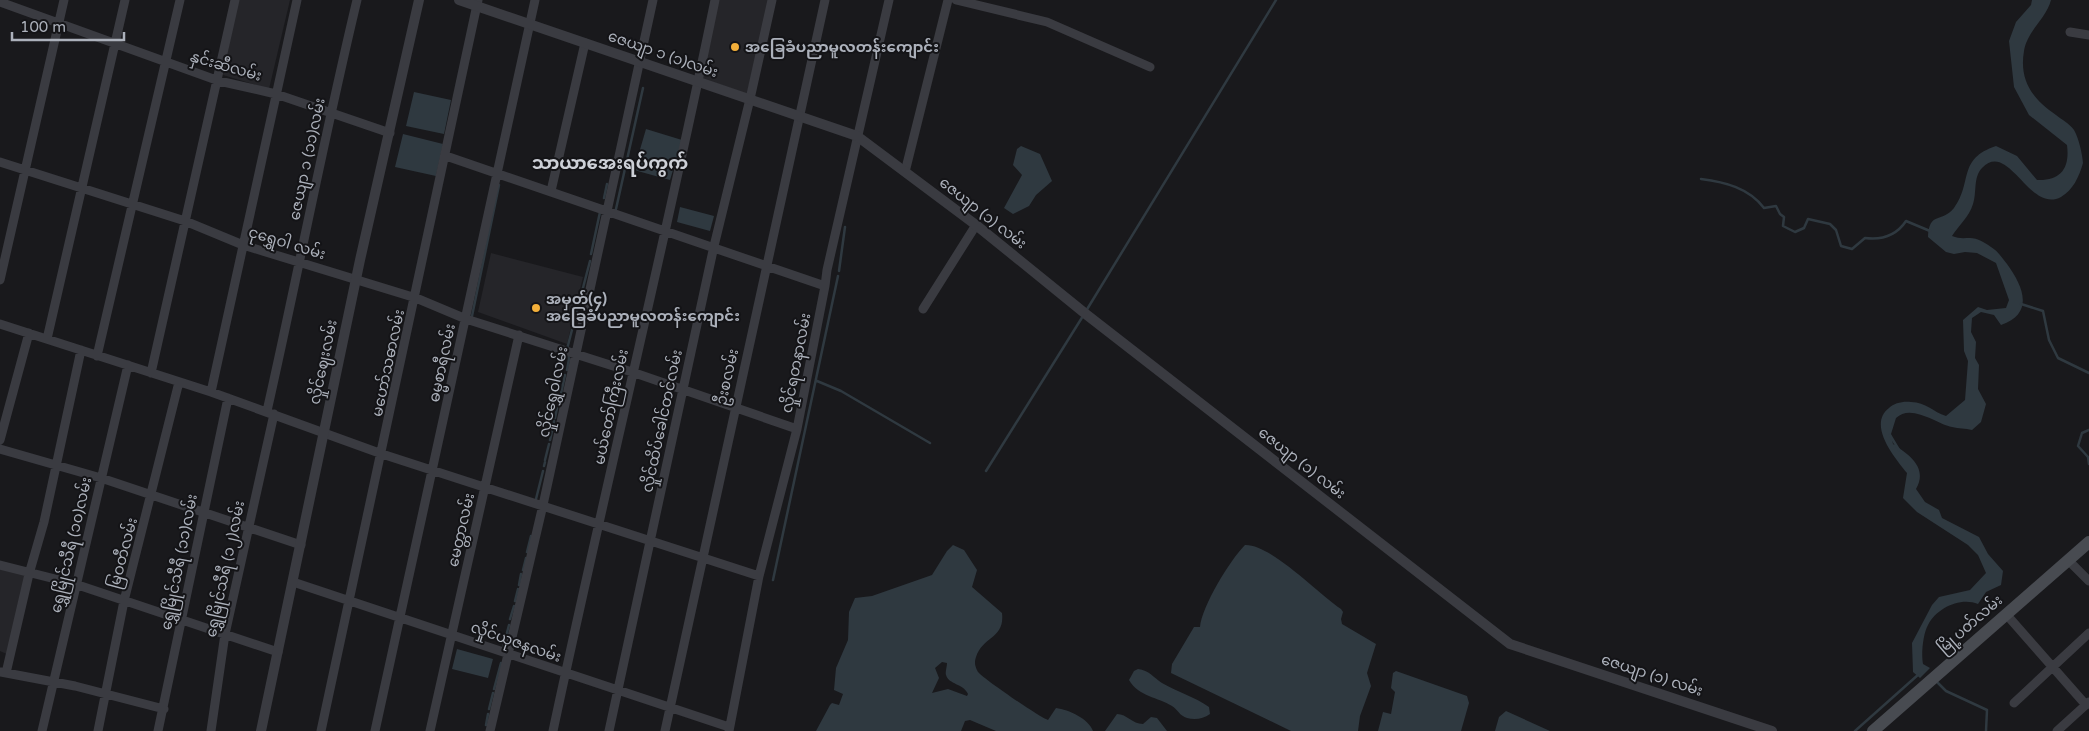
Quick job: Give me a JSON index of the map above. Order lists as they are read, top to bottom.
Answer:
{
  "streets": {
    "main road": ["မြို့ပတ်လမ်း"],
    "street": [
      "ဇေယျာ ၁ (၁)လမ်း",
      "နှင်းဆီလမ်း",
      "ဇေယျာ ၁ (၁၁)လမ်း",
      "ဇေယျာ (၁) လမ်း",
      "ငုရွှေဝါ လမ်း",
      "လှိုင်ဈေးလမ်း",
      "မဟော်သဓာလမ်း",
      "ဓမ္မစာရီလမ်း",
      "လှိုင်ရတနာလမ်း",
      "ဦးစလမ်း",
      "လှိုင်ရွှေဝါလမ်း",
      "မယ်တော်ကြီးလမ်း",
      "လှိုင်ထိပ်ခေါင်တင်လမ်း",
      "မေတ္တာလမ်း",
      "ရွှေမြိုင်သီရီ (၁၀)လမ်း",
      "မြဝတီလမ်း",
      "ရွှေမြိုင်သီရီ (၁၁)လမ်း",
      "ရွှေမြိုင်သီရီ (၁၂)လမ်း",
      "လှိုင်ယုဇနလမ်း"
    ]
  },
  "crossings": [
    ["ဇေယျာ ၁ (၁)လမ်း", "ဇေယျာ (၁) လမ်း"],
    ["ဇေယျာ ၁ (၁)လမ်း", "မဟော်သဓာလမ်း"],
    ["ဇေယျာ ၁ (၁)လမ်း", "ဓမ္မစာရီလမ်း"],
    ["ဇေယျာ ၁ (၁)လမ်း", "လှိုင်ရတနာလမ်း"],
    ["ဇေယျာ ၁ (၁)လမ်း", "ဦးစလမ်း"],
    ["ဇေယျာ ၁ (၁)လမ်း", "လှိုင်ရွှေဝါလမ်း"],
    ["ဇေယျာ ၁ (၁)လမ်း", "မယ်တော်ကြီးလမ်း"],
    ["ဇေယျာ ၁ (၁)လမ်း", "လှိုင်ထိပ်ခေါင်တင်လမ်း"],
    ["နှင်းဆီလမ်း", "ဇေယျာ ၁ (၁၁)လမ်း"],
    ["နှင်းဆီလမ်း", "လှိုင်ဈေးလမ်း"],
    ["ဇေယျာ ၁ (၁၁)လမ်း", "ငုရွှေဝါ လမ်း"],
    ["ဇေယျာ ၁ (၁၁)လမ်း", "ရွှေမြိုင်သီရီ (၁၂)လမ်း"],
    ["ဇေယျာ (၁) လမ်း", "လှိုင်ရတနာလမ်း"],
    ["ငုရွှေဝါ လမ်း", "လှိုင်ဈေးလမ်း"],
    ["ငုရွှေဝါ လမ်း", "မဟော်သဓာလမ်း"],
    ["ငုရွှေဝါ လမ်း", "ဓမ္မစာရီလမ်း"],
    ["ငုရွှေဝါ လမ်း", "လှိုင်ရတနာလမ်း"],
    ["ငုရွှေဝါ လမ်း", "ဦးစလမ်း"],
    ["ငုရွှေဝါ လမ်း", "လှိုင်ရွှေဝါလမ်း"],
    ["ငုရွှေဝါ လမ်း", "မယ်တော်ကြီးလမ်း"],
    ["ငုရွှေဝါ လမ်း", "လှိုင်ထိပ်ခေါင်တင်လမ်း"],
    ["ငုရွှေဝါ လမ်း", "မေတ္တာလမ်း"],
    ["လှိုင်ဈေးလမ်း", "လှိုင်ယုဇနလမ်း"],
    ["မဟော်သဓာလမ်း", "လှိုင်ယုဇနလမ်း"],
    ["ဓမ္မစာရီလမ်း", "လှိုင်ယုဇနလမ်း"],
    ["လှိုင်ရတနာလမ်း", "လှိုင်ယုဇနလမ်း"],
    ["ဦးစလမ်း", "လှိုင်ယုဇနလမ်း"],
    ["လှိုင်ရွှေဝါလမ်း", "လှိုင်ယုဇနလမ်း"],
    ["မယ်တော်ကြီးလမ်း", "လှိုင်ယုဇနလမ်း"],
    ["လှိုင်ထိပ်ခေါင်တင်လမ်း", "လှိုင်ယုဇနလမ်း"],
    ["မေတ္တာလမ်း", "လှိုင်ယုဇနလမ်း"]
  ],
  "districts": ["သာယာအေးရပ်ကွက်"],
  "places": ["အခြေခံပညာမူလတန်းကျောင်း", "အမှတ်(၄) အခြေခံပညာမူလတန်းကျောင်း"],
  "scale_bar": "100 m"
}
